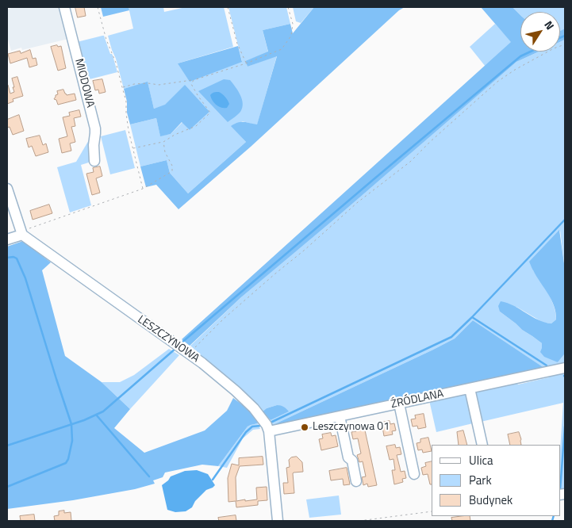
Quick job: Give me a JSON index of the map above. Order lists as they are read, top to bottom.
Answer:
{
  "streets": {
    "street": ["MIODOWA", "LESZCZYNOWA", "ŹRÓDLANA"]
  },
  "crossings": [
    ["LESZCZYNOWA", "ŹRÓDLANA"]
  ],
  "places": ["Leszczynowa 01"],
  "legend": ["Ulica", "Park", "Budynek"],
  "north": "top right"
}
